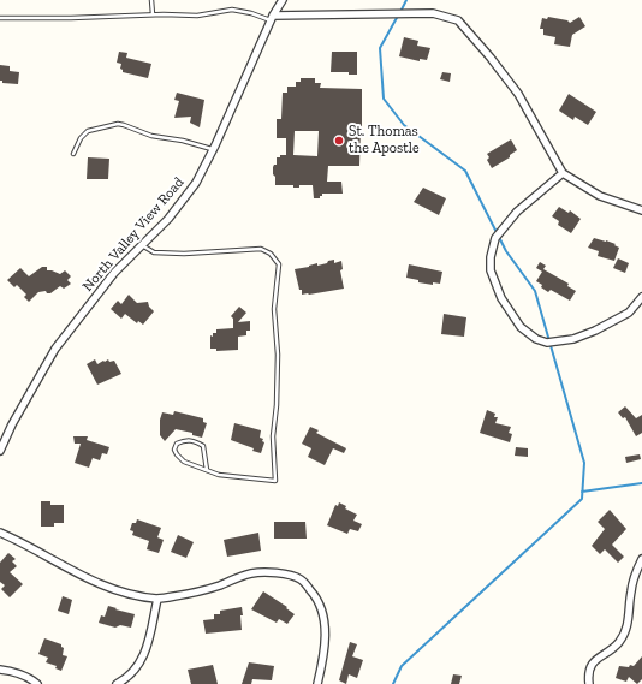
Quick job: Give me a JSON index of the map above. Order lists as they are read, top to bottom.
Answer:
{
  "streets": {
    "street": ["North Valley View Road"]
  },
  "places": ["St. Thomas the Apostle"]
}
